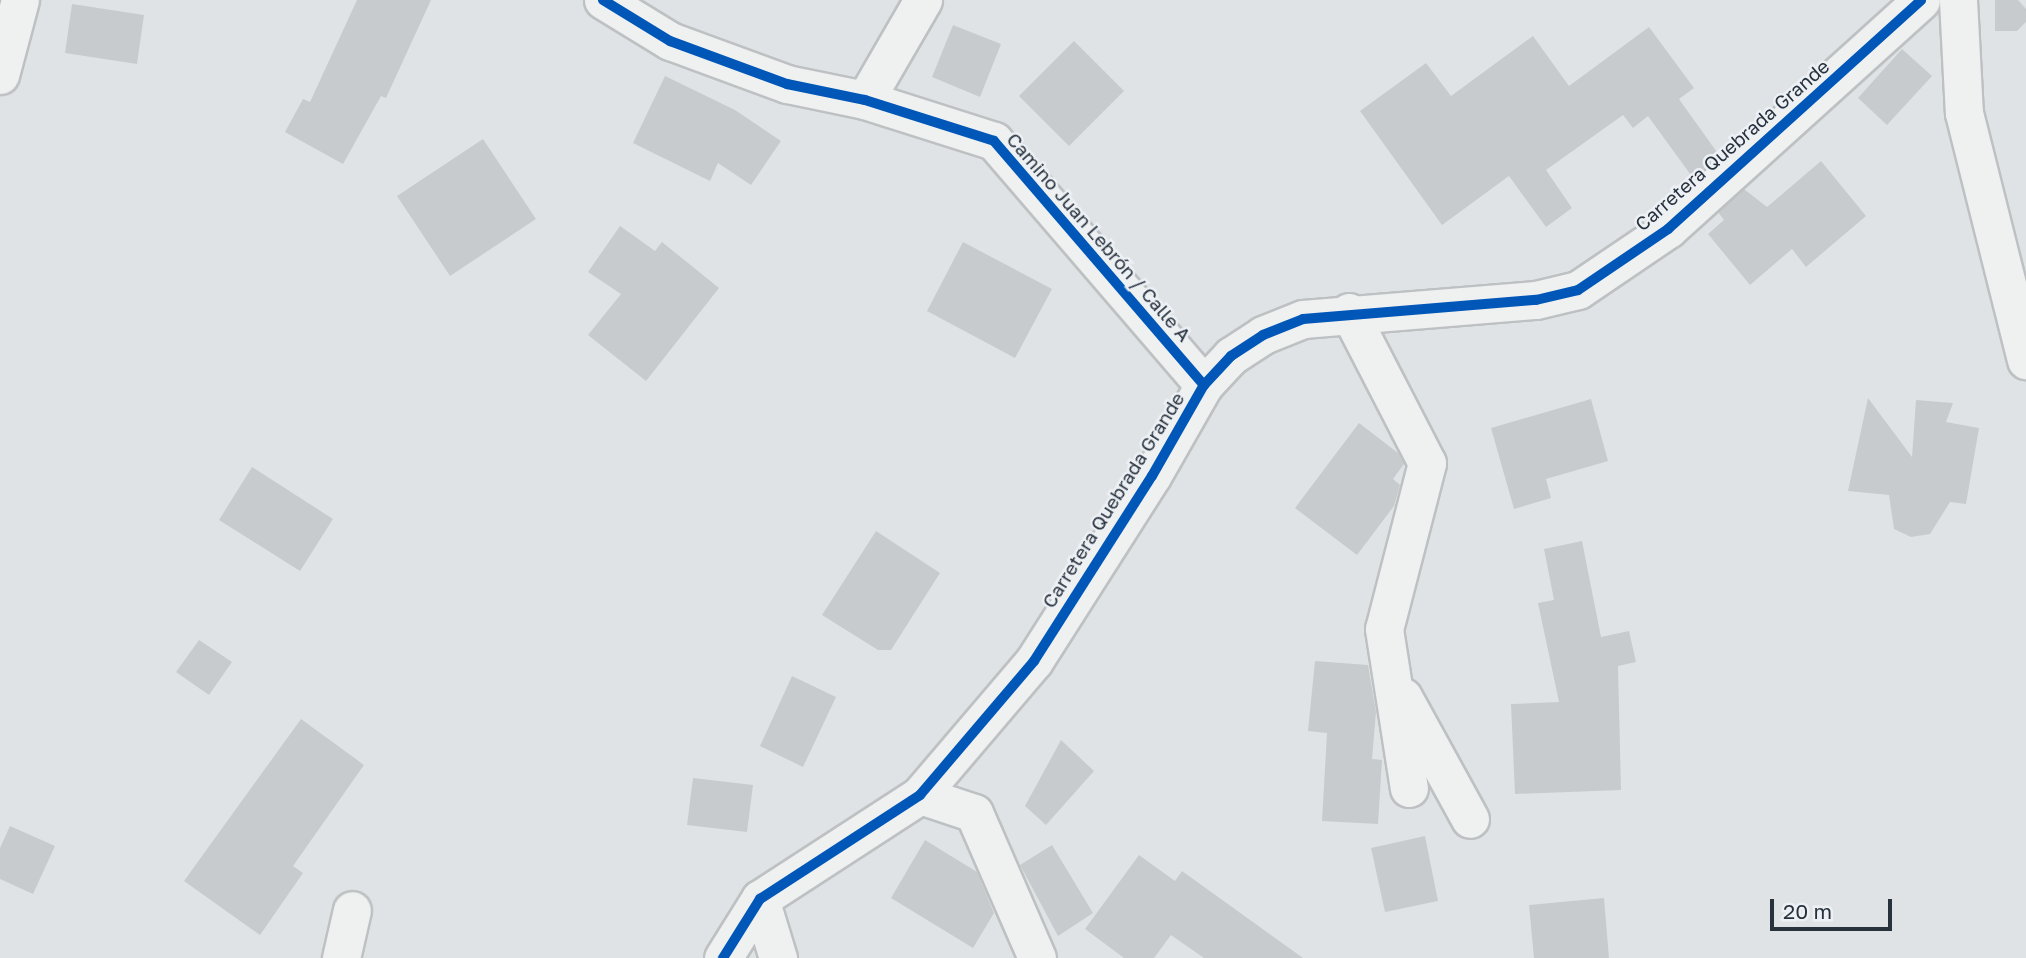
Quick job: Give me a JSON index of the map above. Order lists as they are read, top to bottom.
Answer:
{
  "streets": {
    "street": ["Carretera Quebrada Grande", "Camino Juan Lebrón / Calle A"]
  },
  "crossings": [
    ["Carretera Quebrada Grande", "Camino Juan Lebrón / Calle A"]
  ],
  "scale_bar": "20 m"
}
